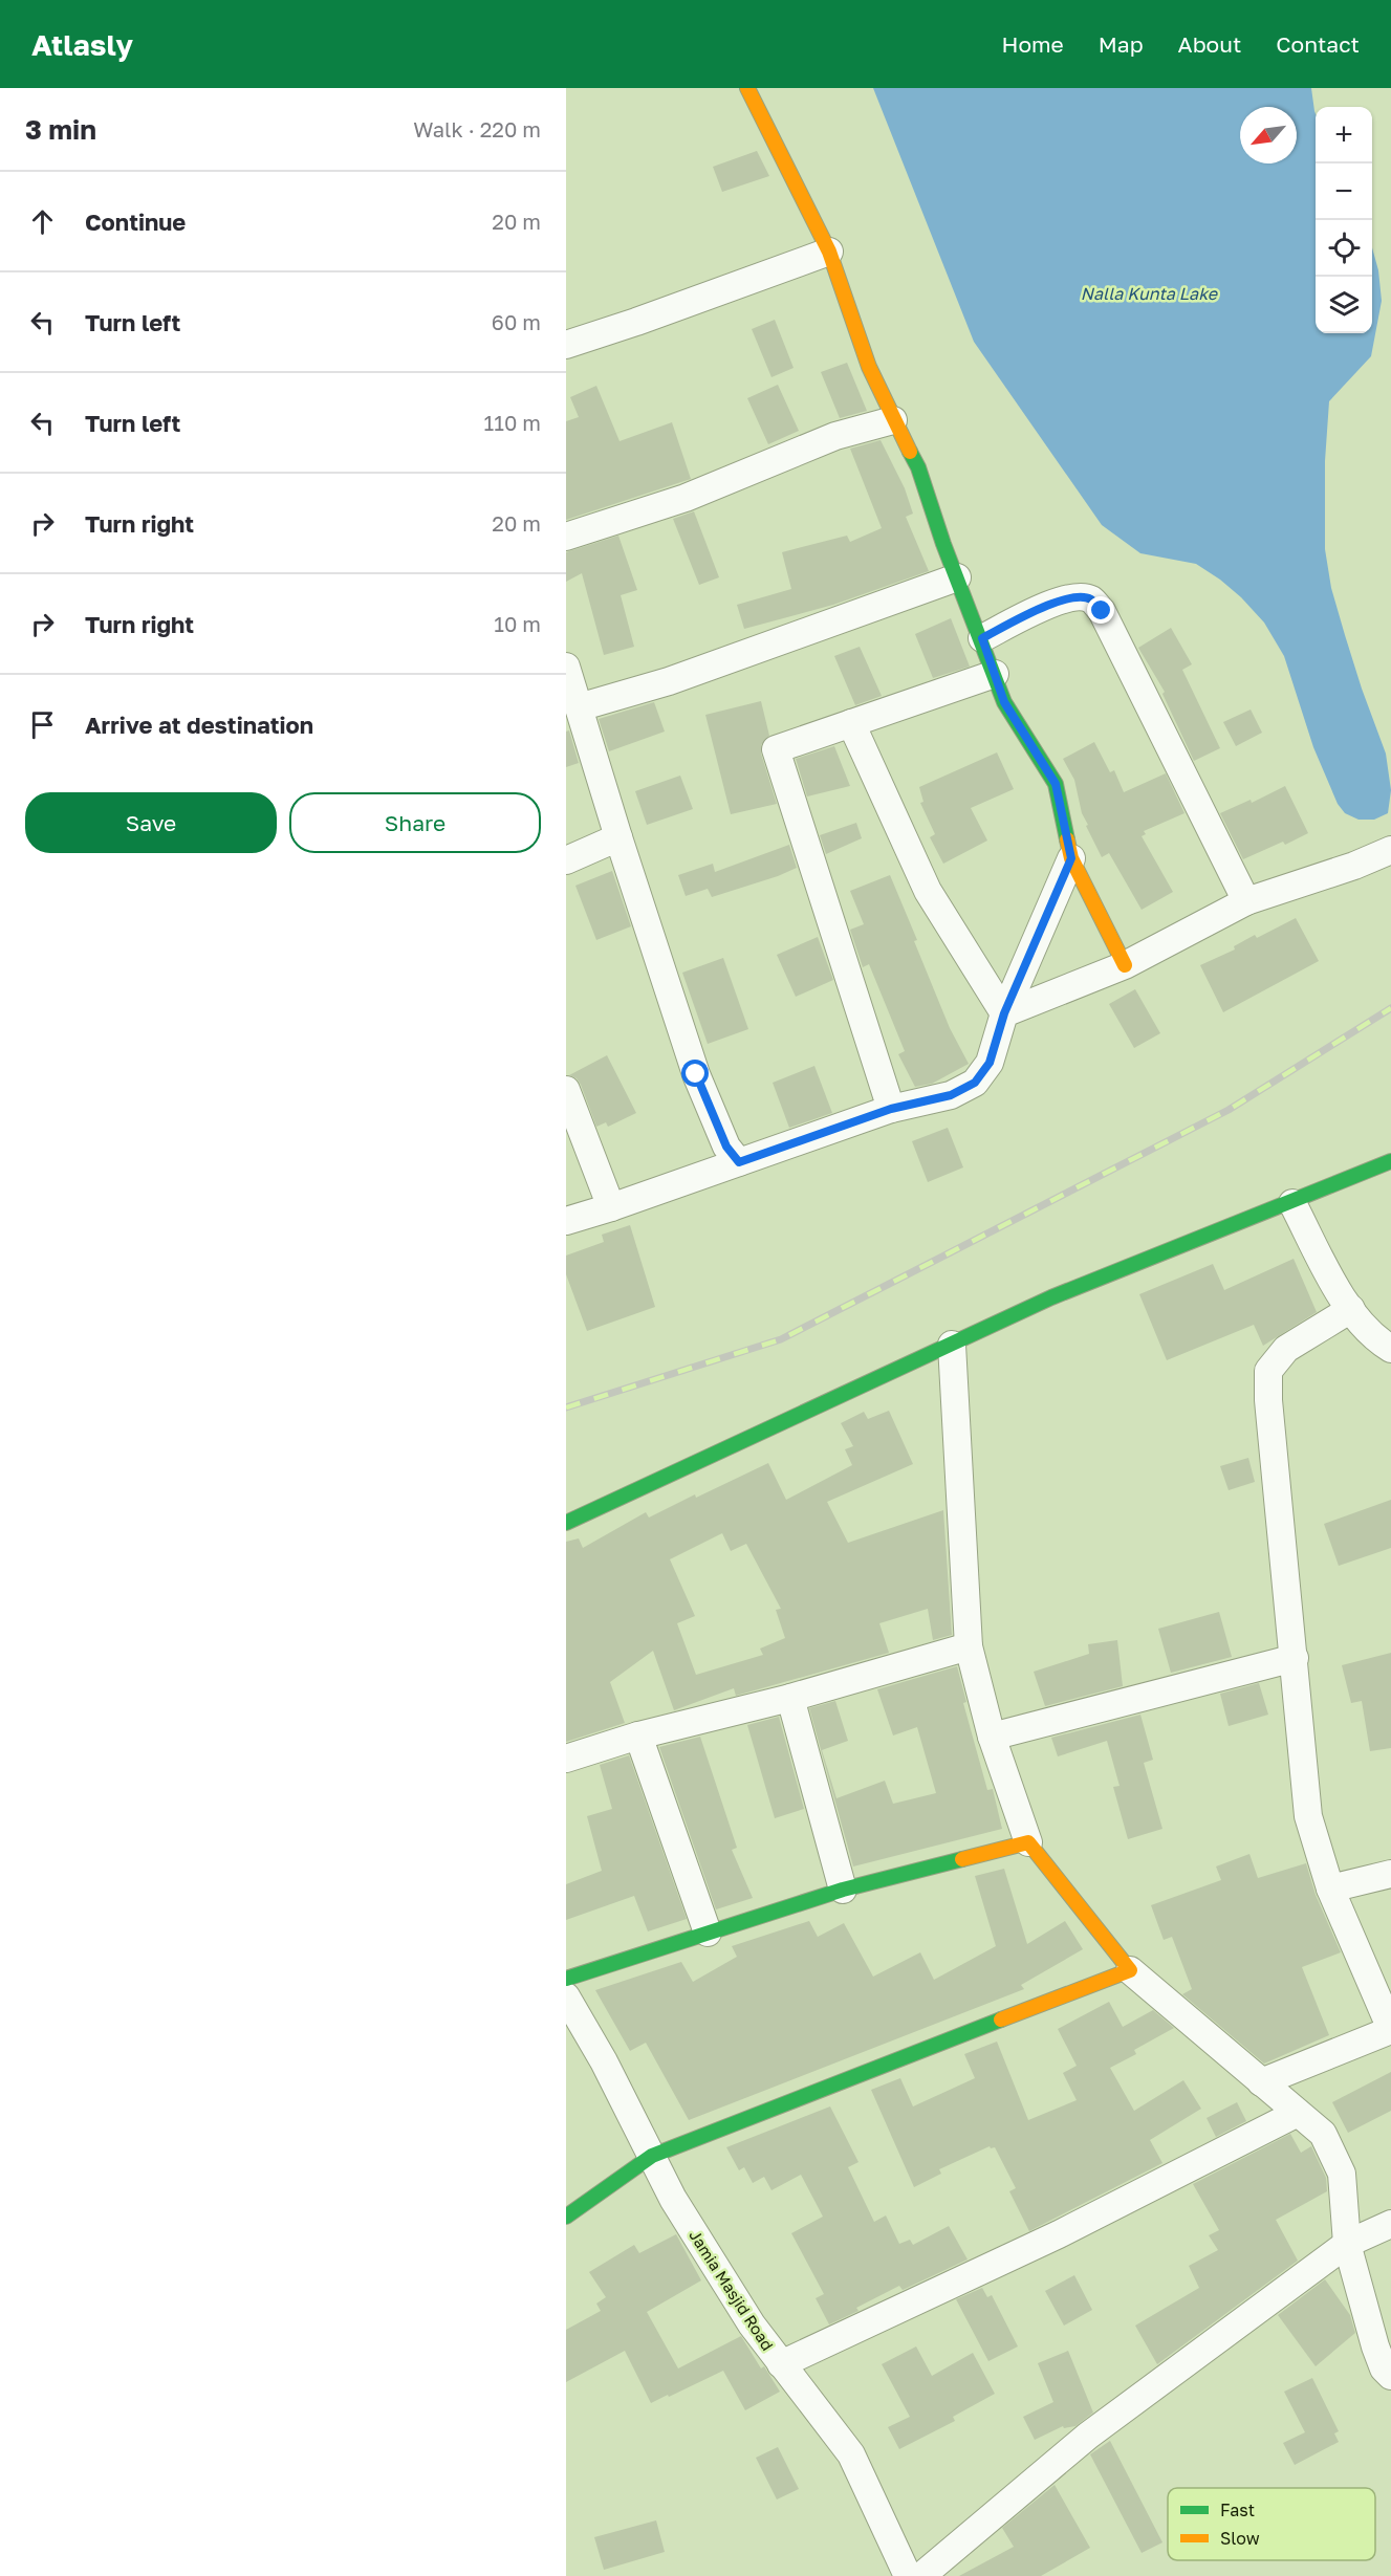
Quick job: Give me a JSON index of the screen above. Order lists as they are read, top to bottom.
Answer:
{
  "streets": {
    "street": ["Jamia Masjid Road"]
  },
  "water": ["Nalla Kunta Lake"],
  "legend": ["Fast", "Slow"],
  "north": "bottom left",
  "page": {
    "header": "Atlasly",
    "nav": [
      "Home",
      "Map",
      "About",
      "Contact"
    ],
    "heading": ["3 min", "Walk · 220 m"],
    "map_buttons": ["+", "−"],
    "list": [
      ["Continue", "20 m"],
      ["Turn left", "60 m"],
      ["Turn left", "110 m"],
      ["Turn right", "20 m"],
      ["Turn right", "10 m"],
      "Arrive at destination"
    ],
    "buttons": ["Save", "Share"]
  }
}
